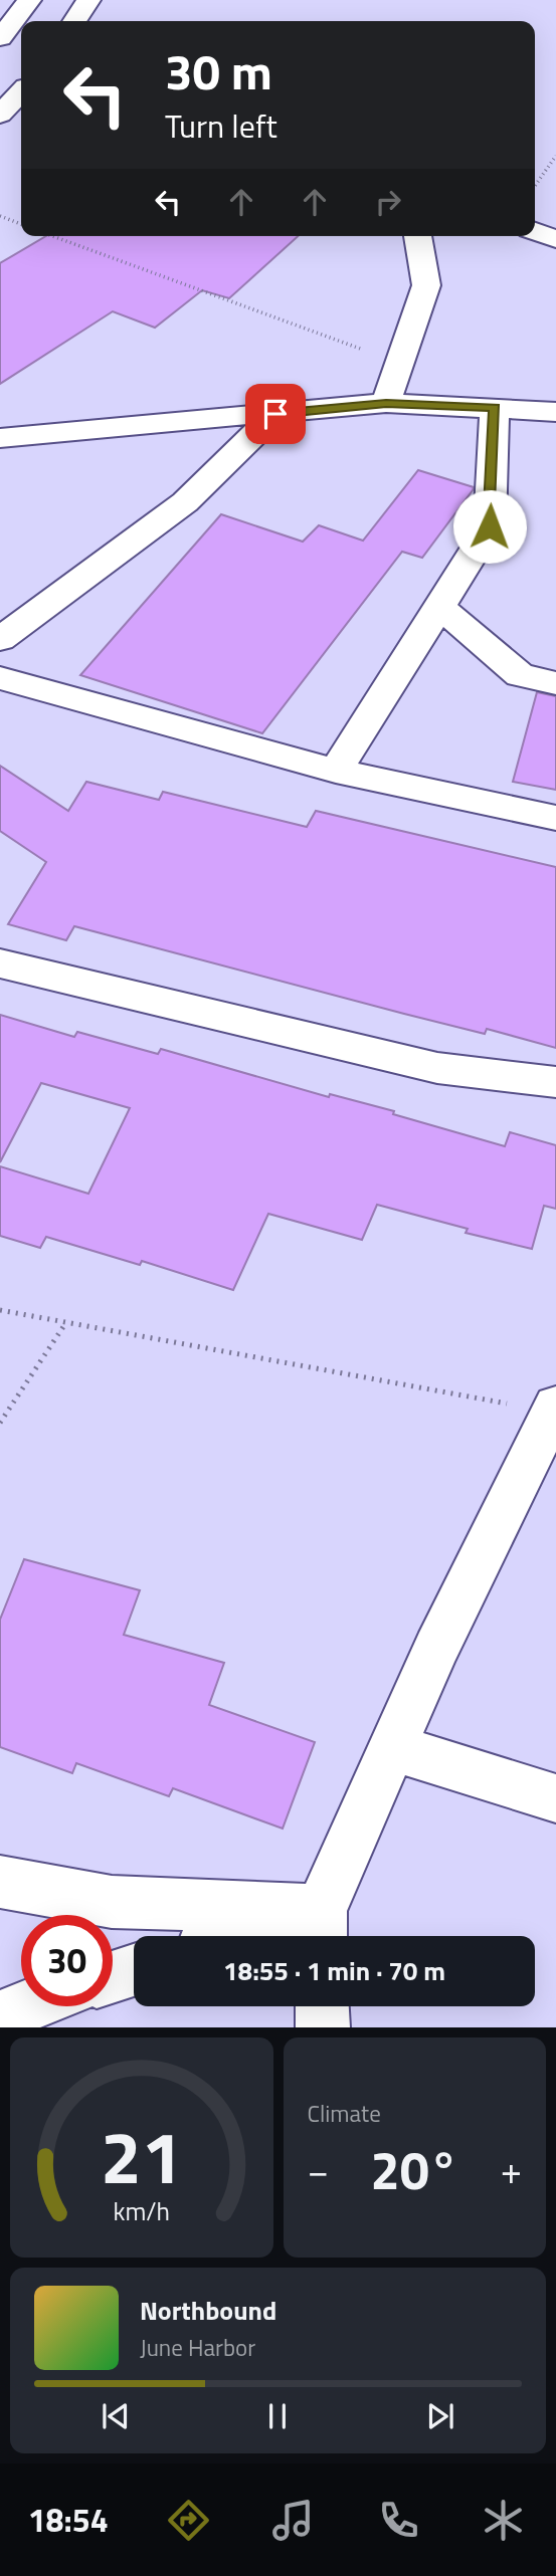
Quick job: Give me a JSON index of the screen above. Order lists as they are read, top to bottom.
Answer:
{
  "page": {
    "turn": ["30 m", "Turn left"],
    "limit": "30",
    "trip": "18:55 · 1 min · 70 m",
    "tile": "Climate",
    "heat": ["−", "20°", "+"],
    "song": ["Northbound", "June Harbor"],
    "tabs": "18:54",
    "gauge": ["21", "km/h"]
  }
}
